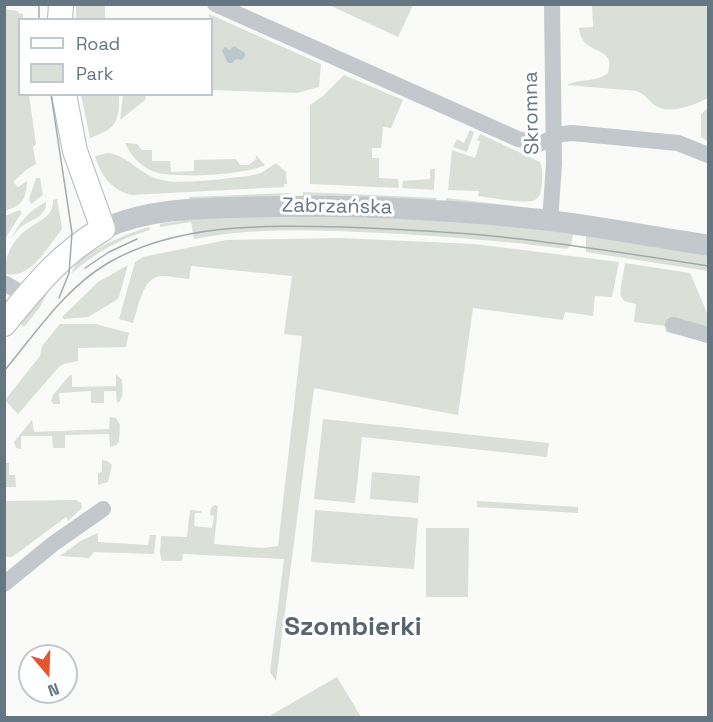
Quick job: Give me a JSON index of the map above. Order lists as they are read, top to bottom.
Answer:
{
  "streets": {
    "main road": ["Zabrzańska"],
    "street": ["Skromna"]
  },
  "crossings": [
    ["Skromna", "Zabrzańska"]
  ],
  "districts": ["Szombierki"],
  "legend": ["Road", "Park"],
  "north": "bottom"
}
